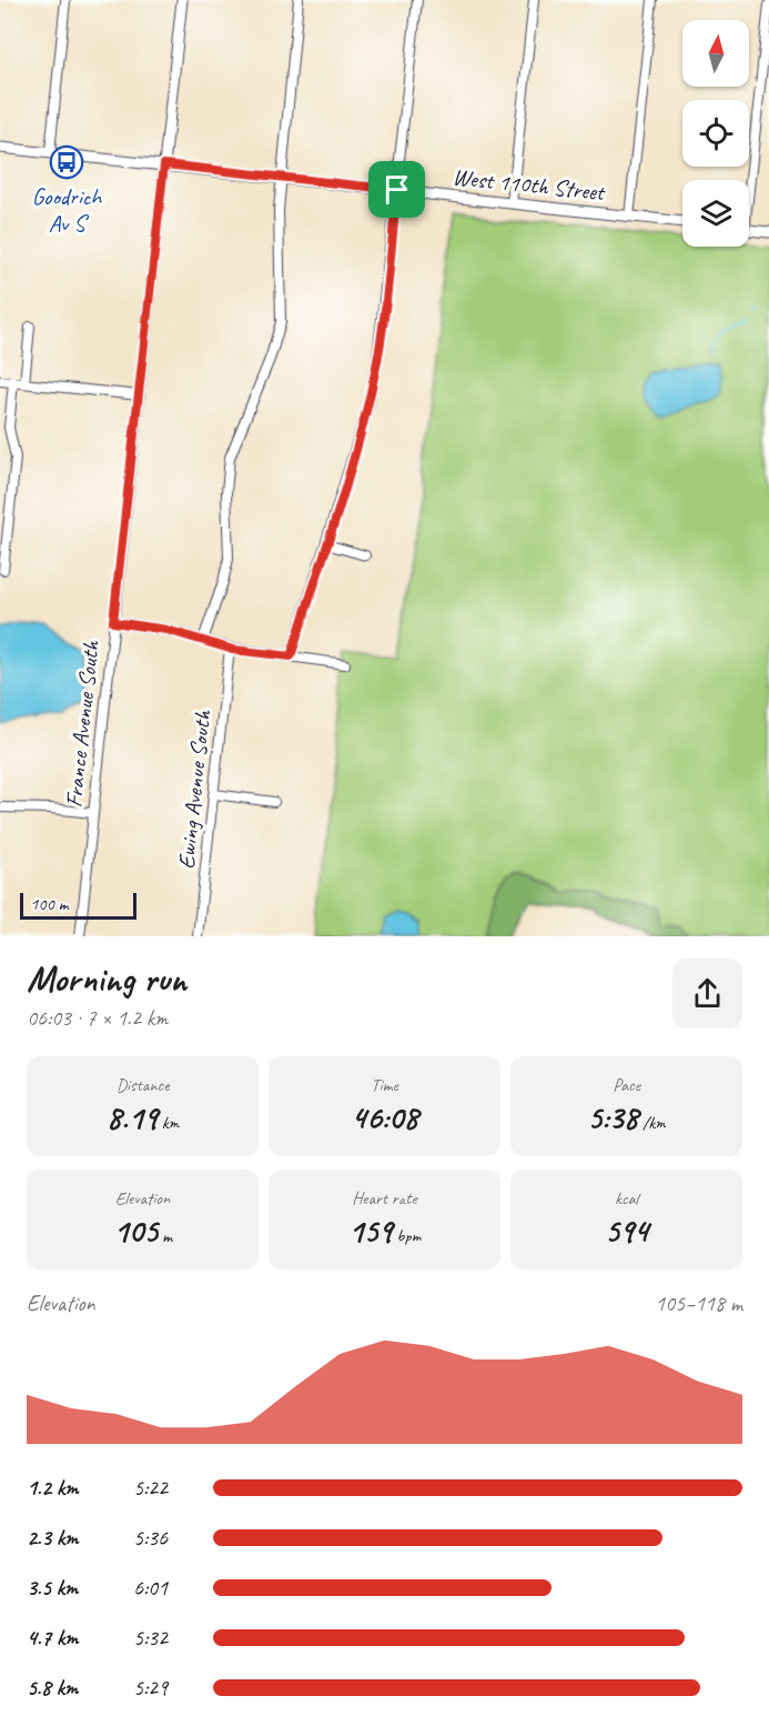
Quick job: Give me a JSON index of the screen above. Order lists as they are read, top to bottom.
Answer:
{
  "streets": {
    "street": ["West 110th Street", "France Avenue South", "Ewing Avenue South"]
  },
  "crossings": [
    ["West 110th Street", "France Avenue South"]
  ],
  "places": {
    "bus stop": ["Goodrich Av S"]
  },
  "scale_bar": "100 m",
  "north": "top",
  "page": {
    "scale": "100 m",
    "heading": ["Morning run", "06:03 · 7 × 1.2 km"],
    "stats": [
      ["Distance", "8.19 km"],
      ["Time", "46:08"],
      ["Pace", "5:38 /km"],
      ["Elevation", "105 m"],
      ["Heart rate", "159 bpm"],
      ["kcal", "594"]
    ],
    "chart": ["Elevation", "105–118 m"],
    "list": [
      {
        "name": "1.2 km",
        "note": "5:22"
      },
      {
        "name": "2.3 km",
        "note": "5:36"
      },
      {
        "name": "3.5 km",
        "note": "6:01"
      },
      {
        "name": "4.7 km",
        "note": "5:32"
      },
      {
        "name": "5.8 km",
        "note": "5:29"
      }
    ]
  }
}
